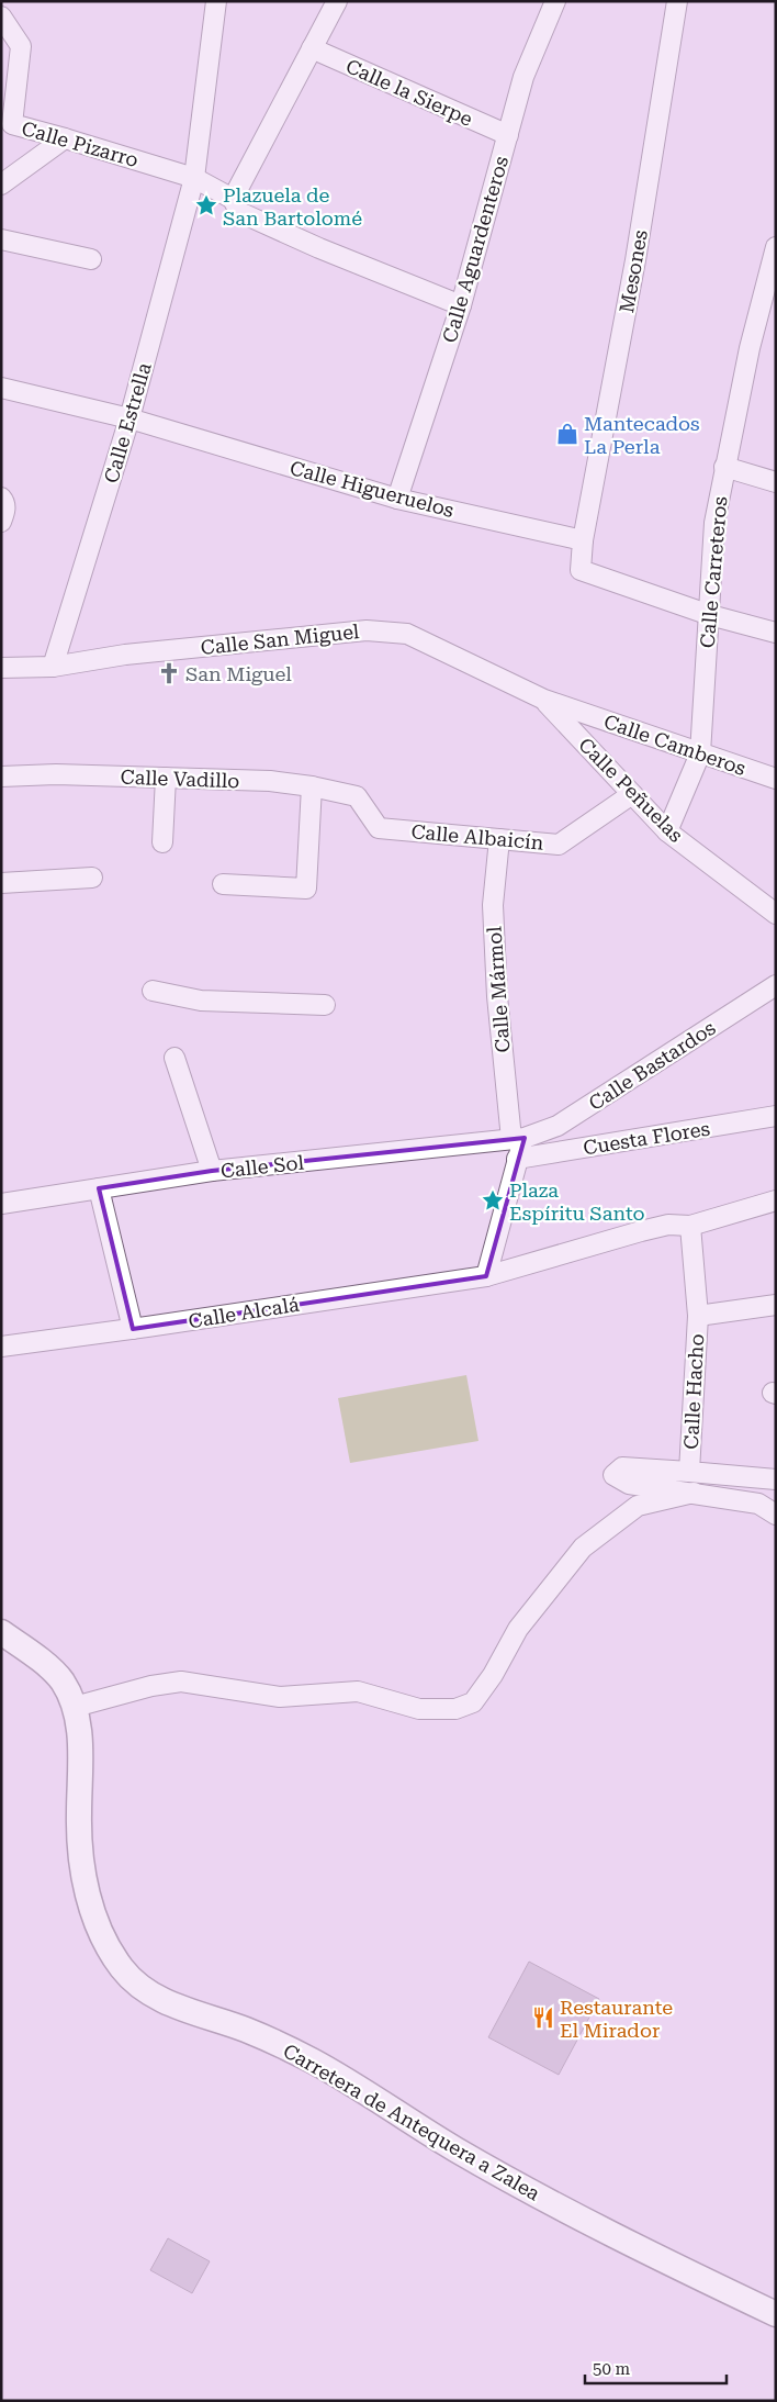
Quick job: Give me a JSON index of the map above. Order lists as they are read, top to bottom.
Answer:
{
  "streets": {
    "main road": ["Carretera de Antequera a Zalea"],
    "street": [
      "Calle la Sierpe",
      "Calle Pizarro",
      "Calle Aguardenteros",
      "Mesones",
      "Calle Estrella",
      "Calle Higueruelos",
      "Calle Carreteros",
      "Calle San Miguel",
      "Calle Camberos",
      "Calle Vadillo",
      "Calle Peñuelas",
      "Calle Albaicín",
      "Calle Mármol",
      "Calle Bastardos",
      "Cuesta Flores",
      "Calle Sol",
      "Calle Alcalá",
      "Calle Hacho"
    ]
  },
  "crossings": [
    ["Calle la Sierpe", "Calle Aguardenteros"],
    ["Calle Pizarro", "Calle Aguardenteros"],
    ["Calle Pizarro", "Calle Estrella"],
    ["Calle Aguardenteros", "Calle Higueruelos"],
    ["Mesones", "Calle Higueruelos"],
    ["Calle Estrella", "Calle Higueruelos"],
    ["Calle Estrella", "Calle San Miguel"],
    ["Calle Carreteros", "Calle Camberos"],
    ["Calle Carreteros", "Calle Peñuelas"],
    ["Calle San Miguel", "Calle Camberos"],
    ["Calle San Miguel", "Calle Peñuelas"],
    ["Calle Camberos", "Calle Peñuelas"],
    ["Calle Vadillo", "Calle Albaicín"],
    ["Calle Peñuelas", "Calle Albaicín"],
    ["Calle Albaicín", "Calle Mármol"],
    ["Calle Mármol", "Calle Bastardos"],
    ["Calle Mármol", "Calle Sol"],
    ["Calle Bastardos", "Calle Sol"],
    ["Calle Alcalá", "Calle Hacho"]
  ],
  "places": {
    "place": ["Plazuela de San Bartolomé", "Plaza Espíritu Santo"],
    "shop": ["Mantecados La Perla"],
    "church": ["San Miguel"],
    "restaurant": ["Restaurante El Mirador"]
  },
  "scale_bar": "50 m"
}
